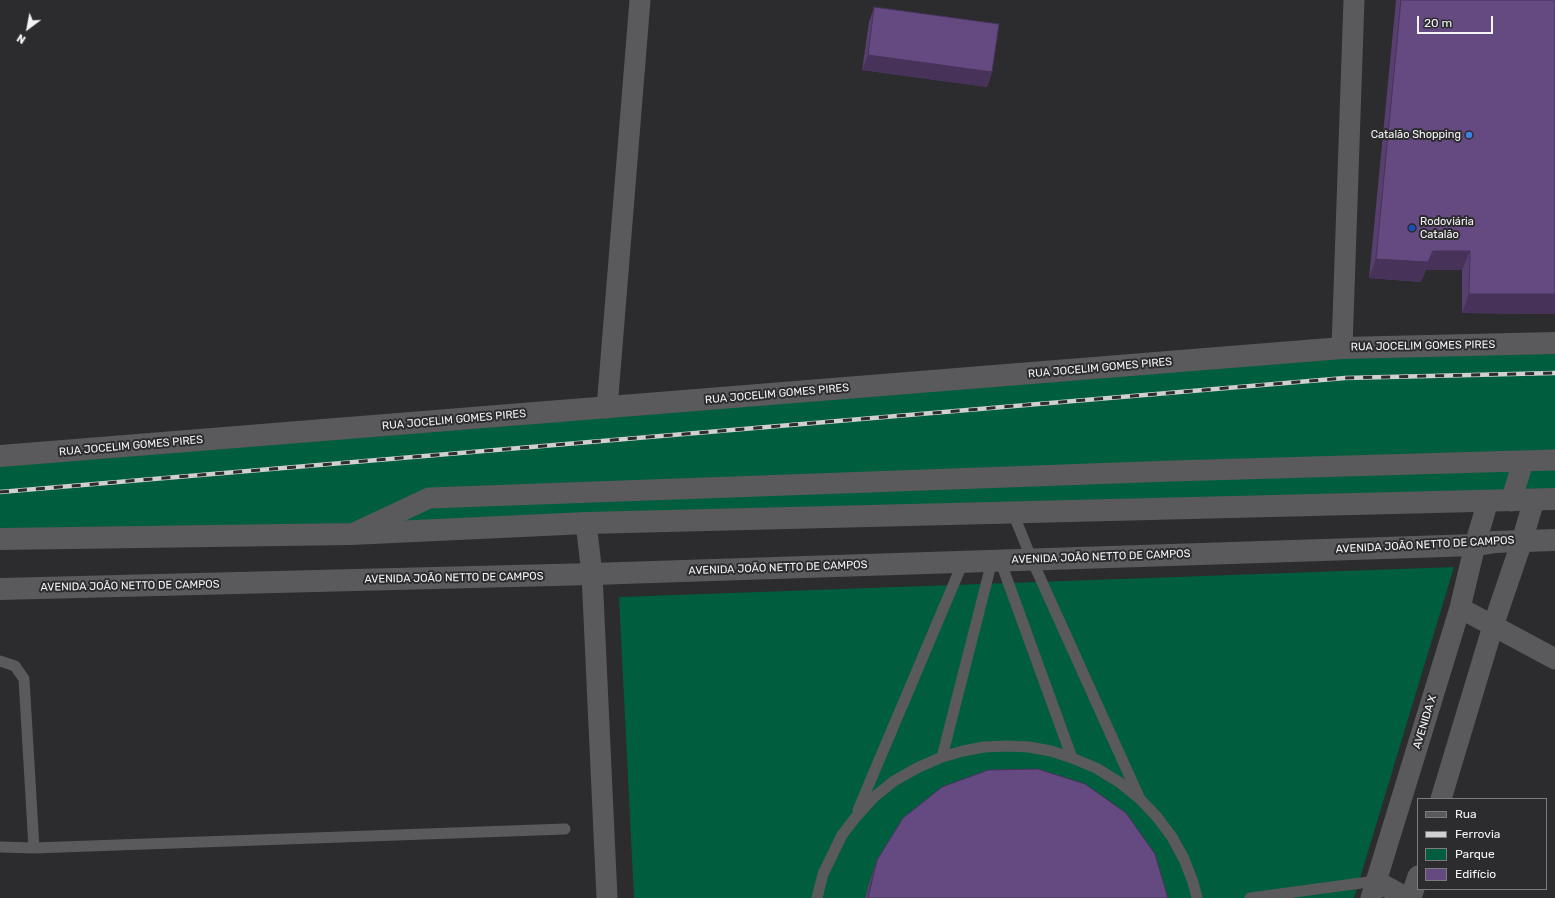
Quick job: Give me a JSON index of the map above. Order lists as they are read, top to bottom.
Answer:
{
  "streets": {
    "street": ["RUA JOCELIM GOMES PIRES", "AVENIDA JOÃO NETTO DE CAMPOS", "AVENIDA X"]
  },
  "crossings": [
    ["AVENIDA JOÃO NETTO DE CAMPOS", "AVENIDA X"]
  ],
  "places": ["Catalão Shopping", "Rodoviária Catalão"],
  "legend": [
    "Rua",
    "Ferrovia",
    "Parque",
    "Edifício"
  ],
  "scale_bar": "20 m",
  "north": "bottom left"
}
